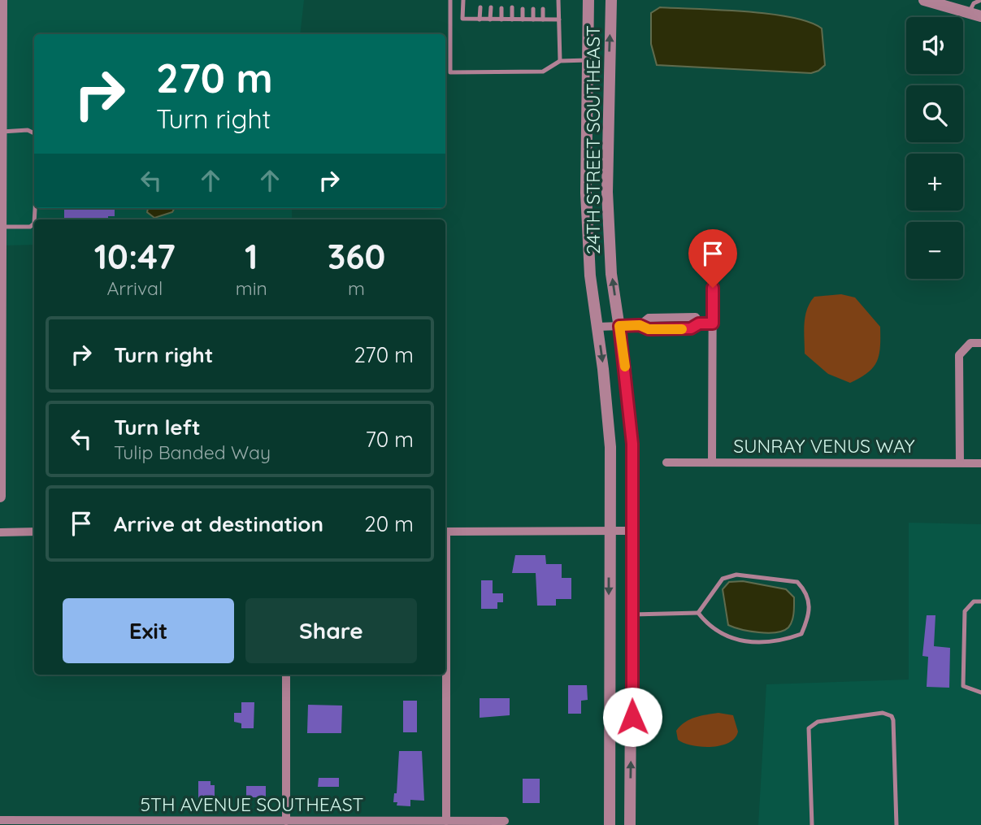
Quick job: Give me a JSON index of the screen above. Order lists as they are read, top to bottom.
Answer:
{
  "streets": {
    "street": ["24TH STREET SOUTHEAST", "SUNRAY VENUS WAY", "5TH AVENUE SOUTHEAST"]
  },
  "page": {
    "map_buttons": ["+", "−"],
    "turn": ["270 m", "Turn right"],
    "eta": [
      "10:47",
      "Arrival",
      "1",
      "min",
      "360",
      "m"
    ],
    "list": [
      {
        "name": "Turn right",
        "value": "270 m"
      },
      {
        "name": "Turn left",
        "note": "Tulip Banded Way",
        "value": "70 m"
      },
      {
        "name": "Arrive at destination",
        "value": "20 m"
      }
    ],
    "buttons": ["Exit", "Share"]
  }
}
